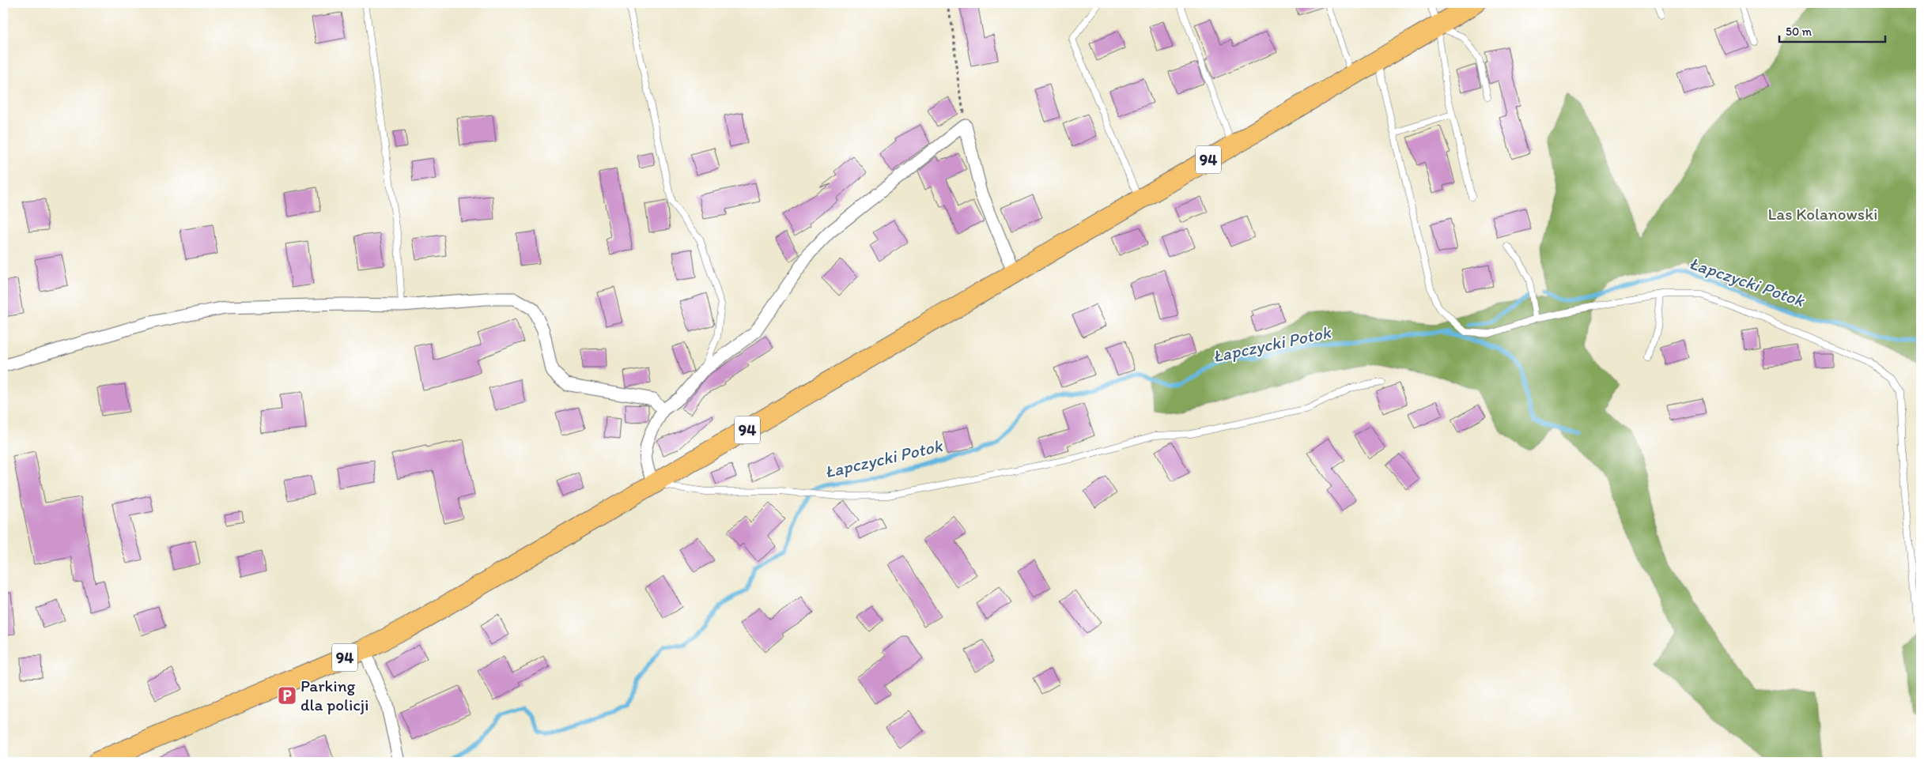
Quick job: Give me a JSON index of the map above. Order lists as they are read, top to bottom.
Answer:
{
  "streets": {
    "main road": ["94"]
  },
  "water": ["Łapczycki Potok"],
  "parks": ["Las Kolanowski"],
  "places": {
    "parking": ["Parking dla policji"]
  },
  "scale_bar": "50 m"
}
